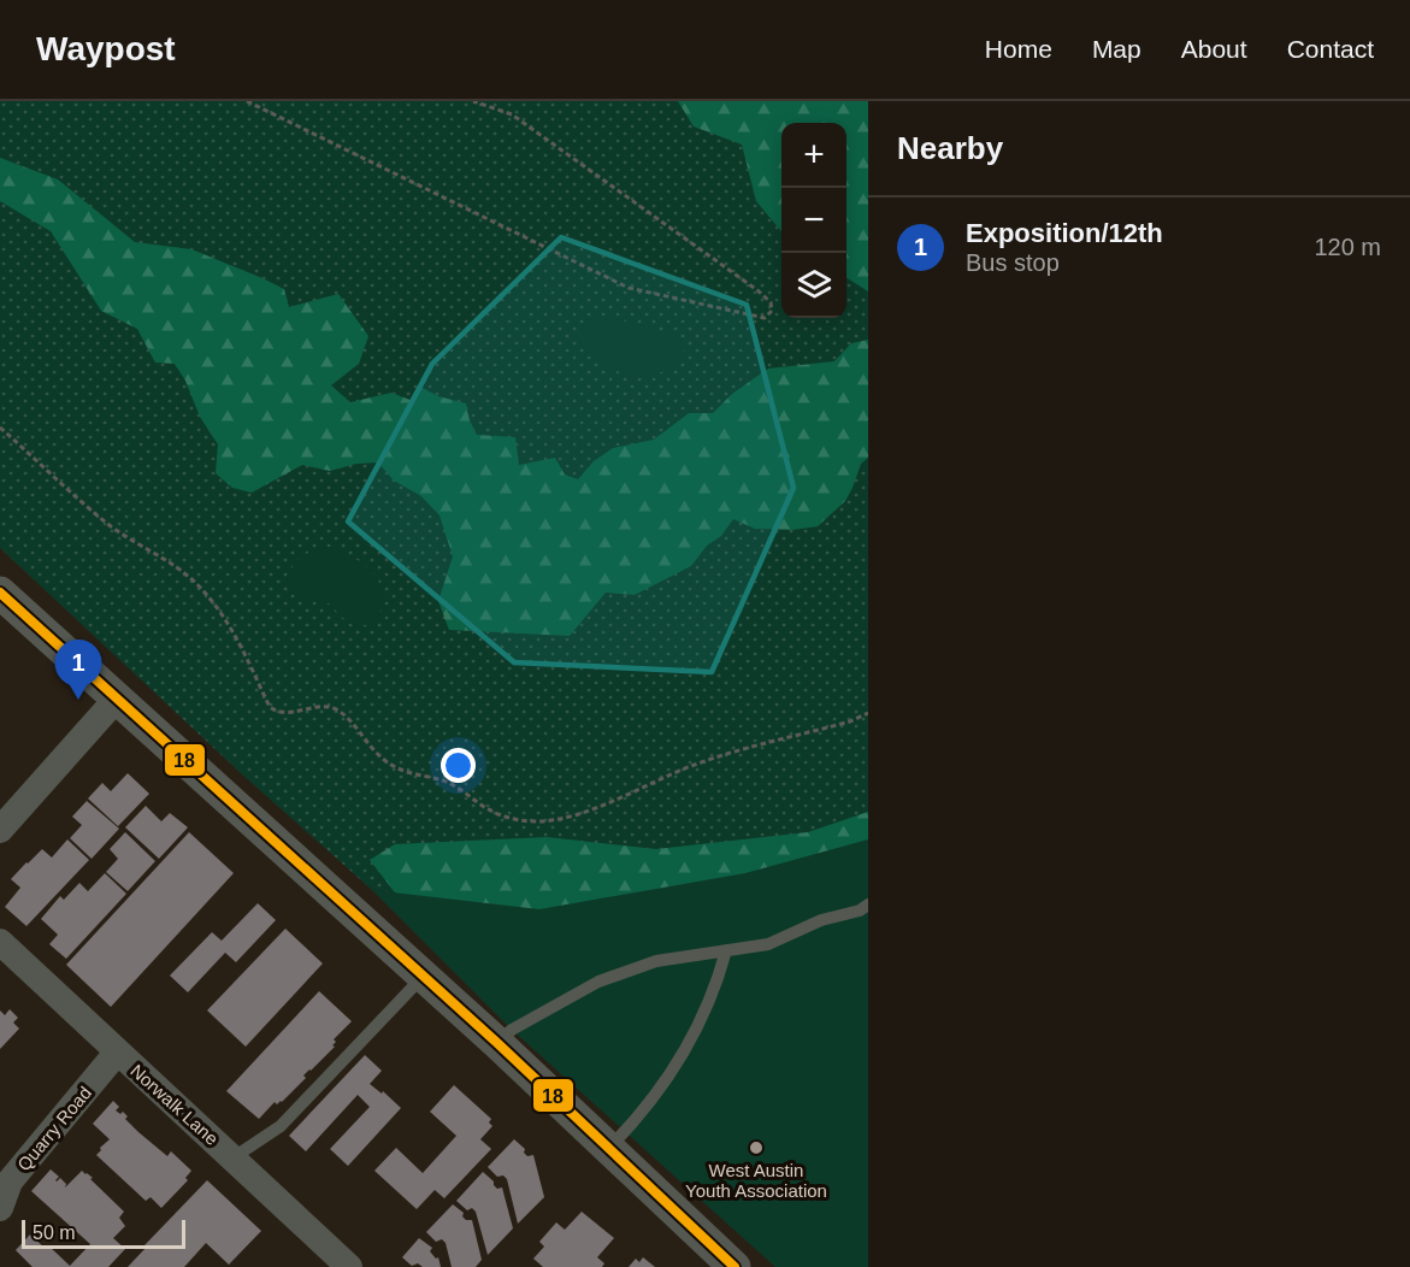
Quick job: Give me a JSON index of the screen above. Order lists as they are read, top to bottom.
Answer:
{
  "streets": {
    "street": ["Norwalk Lane", "Quarry Road"]
  },
  "crossings": [
    ["Norwalk Lane", "Quarry Road"]
  ],
  "places": ["West Austin Youth Association"],
  "lines": ["transit line 18"],
  "scale_bar": "50 m",
  "page": {
    "header": "Waypost",
    "nav": [
      "Home",
      "Map",
      "About",
      "Contact"
    ],
    "heading": "Nearby",
    "map_buttons": ["+", "−"],
    "list": [
      {
        "mark": "1",
        "name": "Exposition/12th",
        "note": "Bus stop",
        "value": "120 m"
      }
    ],
    "pins": "1",
    "scale": "50 m"
  }
}
